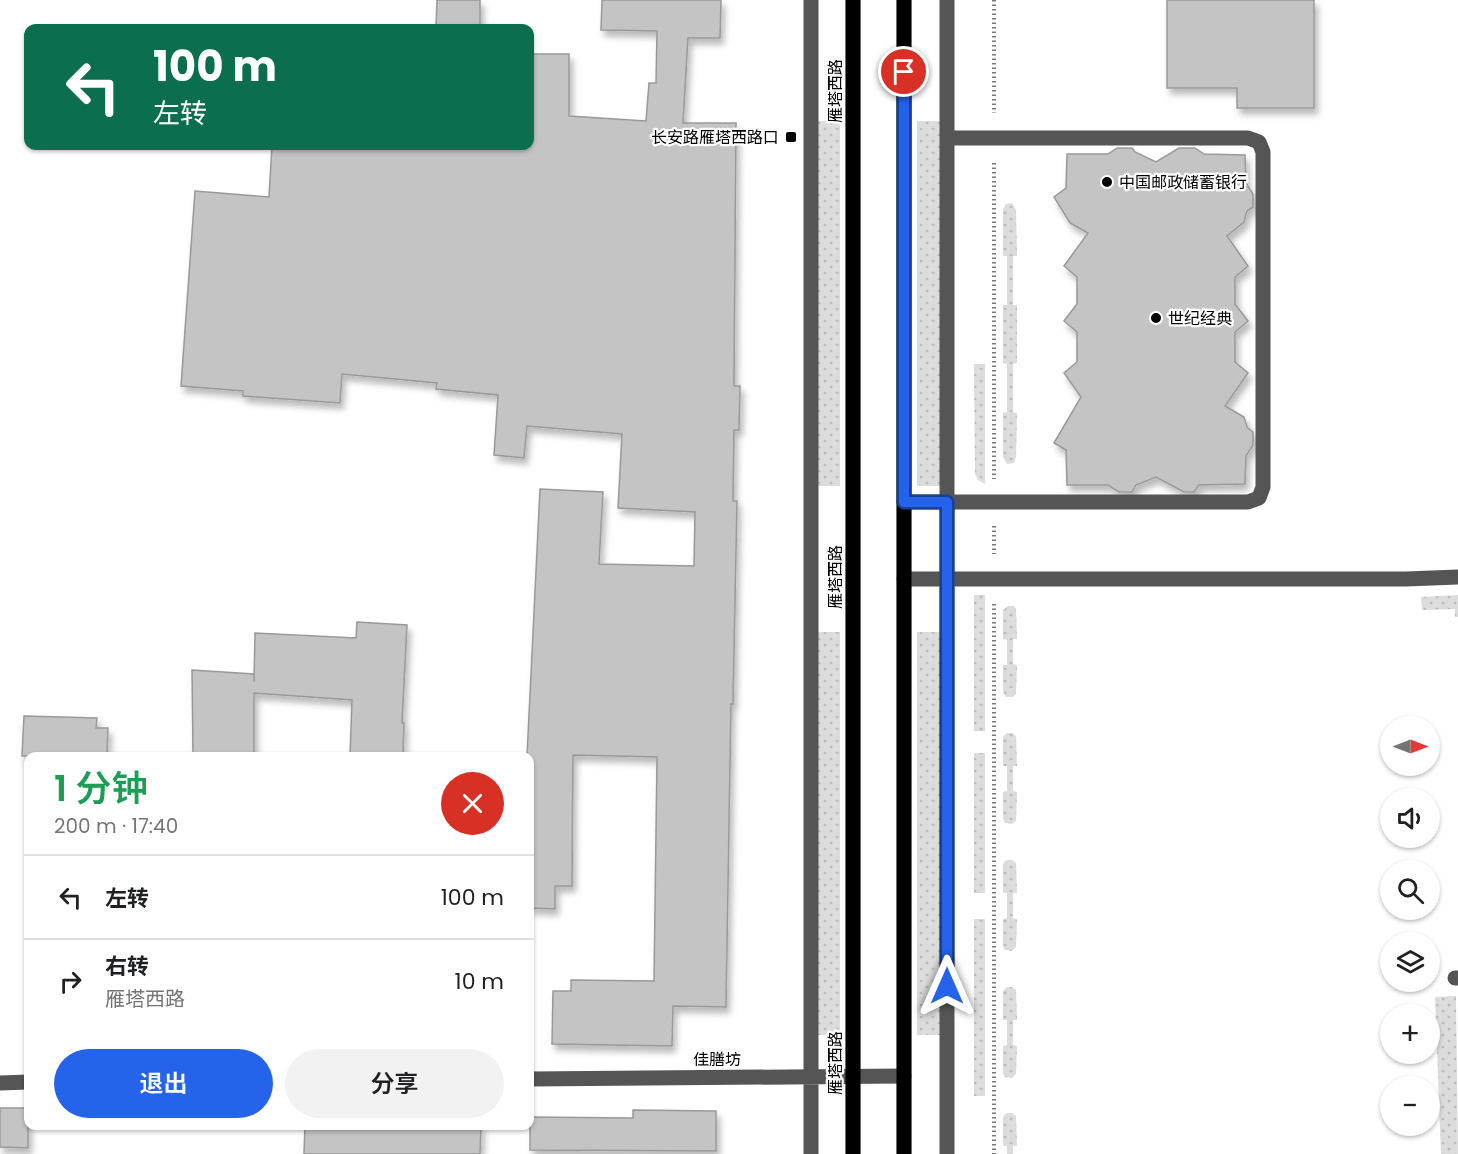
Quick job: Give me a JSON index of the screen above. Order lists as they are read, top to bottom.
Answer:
{
  "streets": {
    "main road": ["雁塔西路"],
    "street": ["佳膳坊"]
  },
  "crossings": [
    ["雁塔西路", "佳膳坊"]
  ],
  "places": {
    "transit": ["长安路雁塔西路口"],
    "other": ["中国邮政储蓄银行", "世纪经典"]
  },
  "north": "right",
  "page": {
    "turn": ["100 m", "左转"],
    "map_buttons": ["+", "−"],
    "heading": ["1 分钟", "200 m · 17:40"],
    "list": [
      {
        "name": "左转",
        "value": "100 m"
      },
      {
        "name": "右转",
        "note": "雁塔西路",
        "value": "10 m"
      }
    ],
    "buttons": ["退出", "分享"]
  }
}
